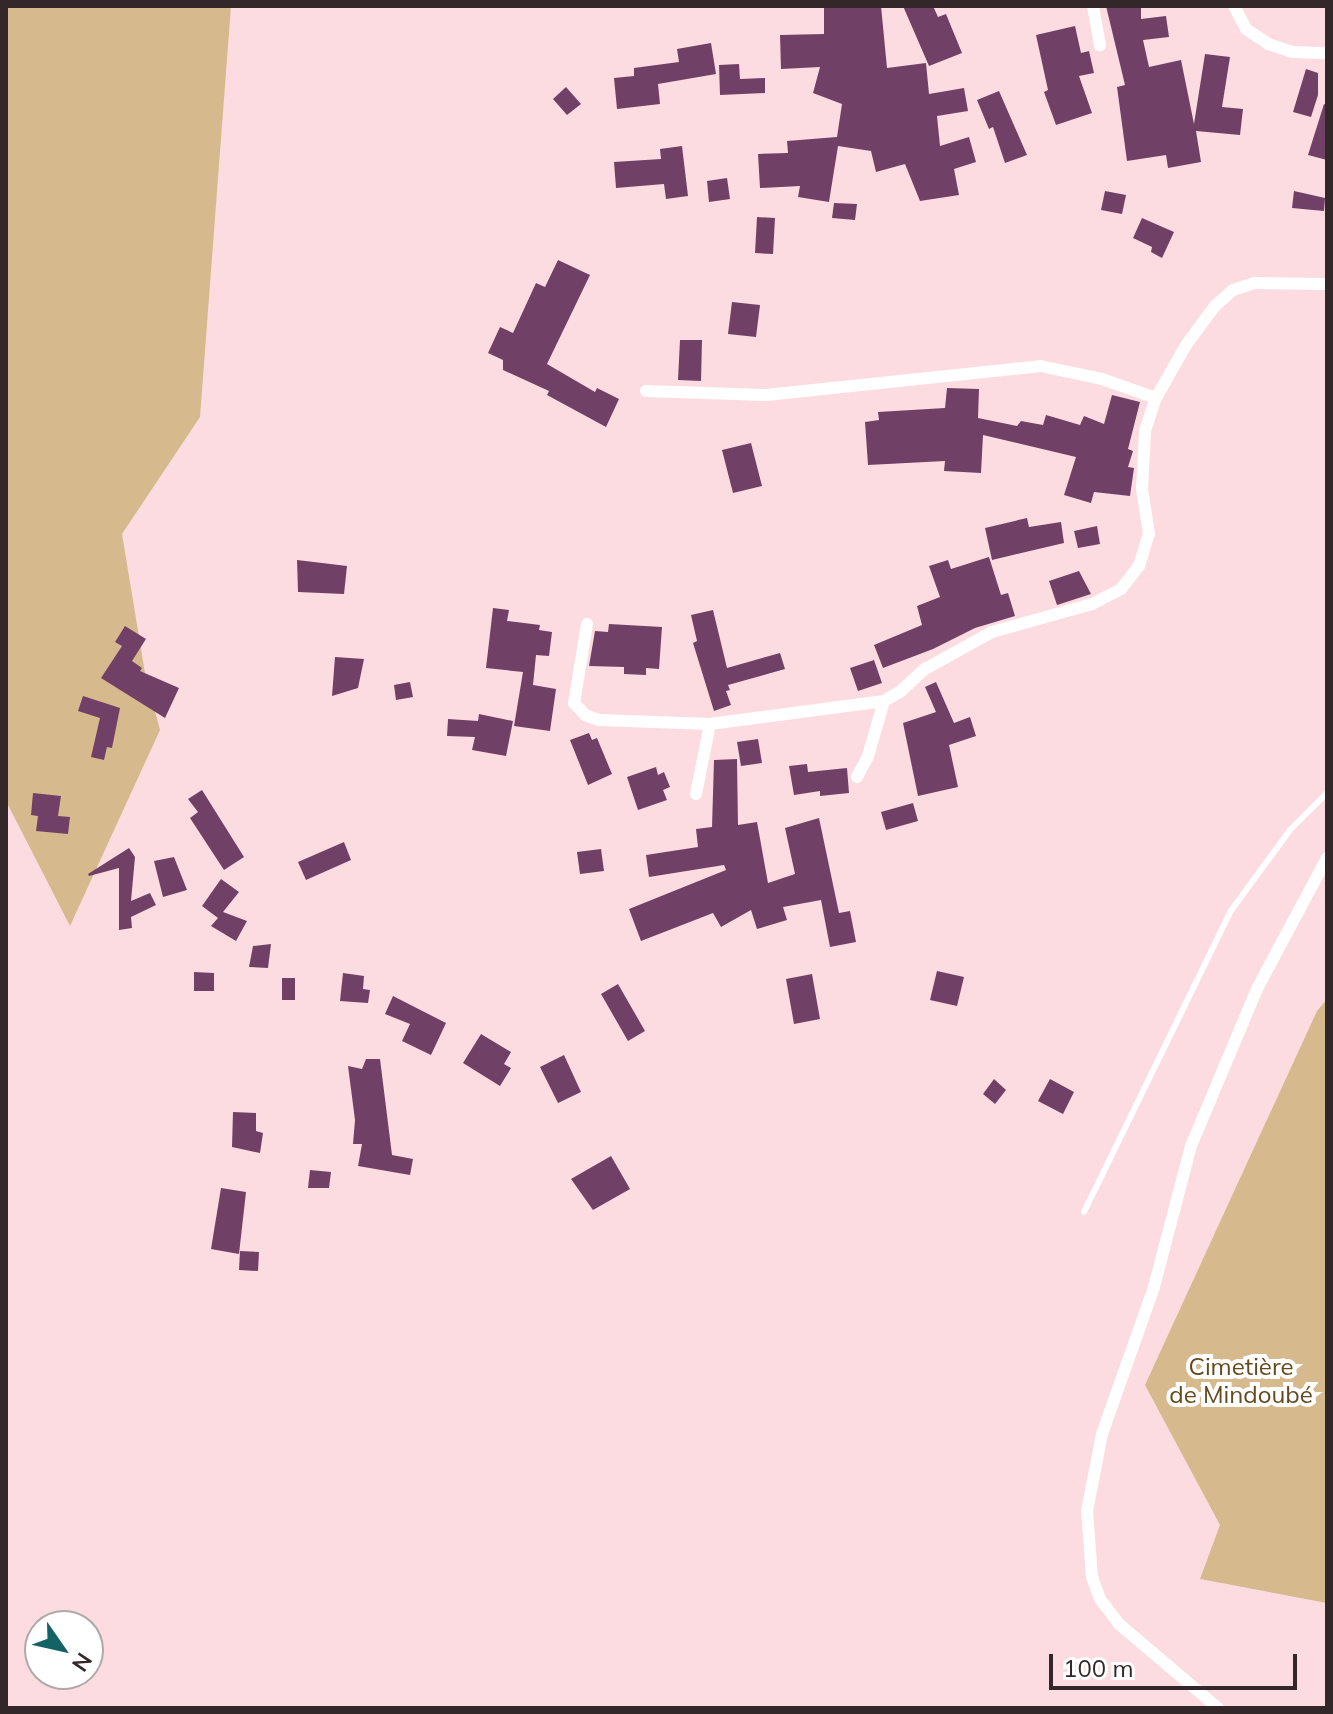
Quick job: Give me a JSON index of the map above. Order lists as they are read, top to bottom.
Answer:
{
  "parks": ["Cimetière de Mindoubé"],
  "scale_bar": "100 m",
  "north": "bottom right"
}
